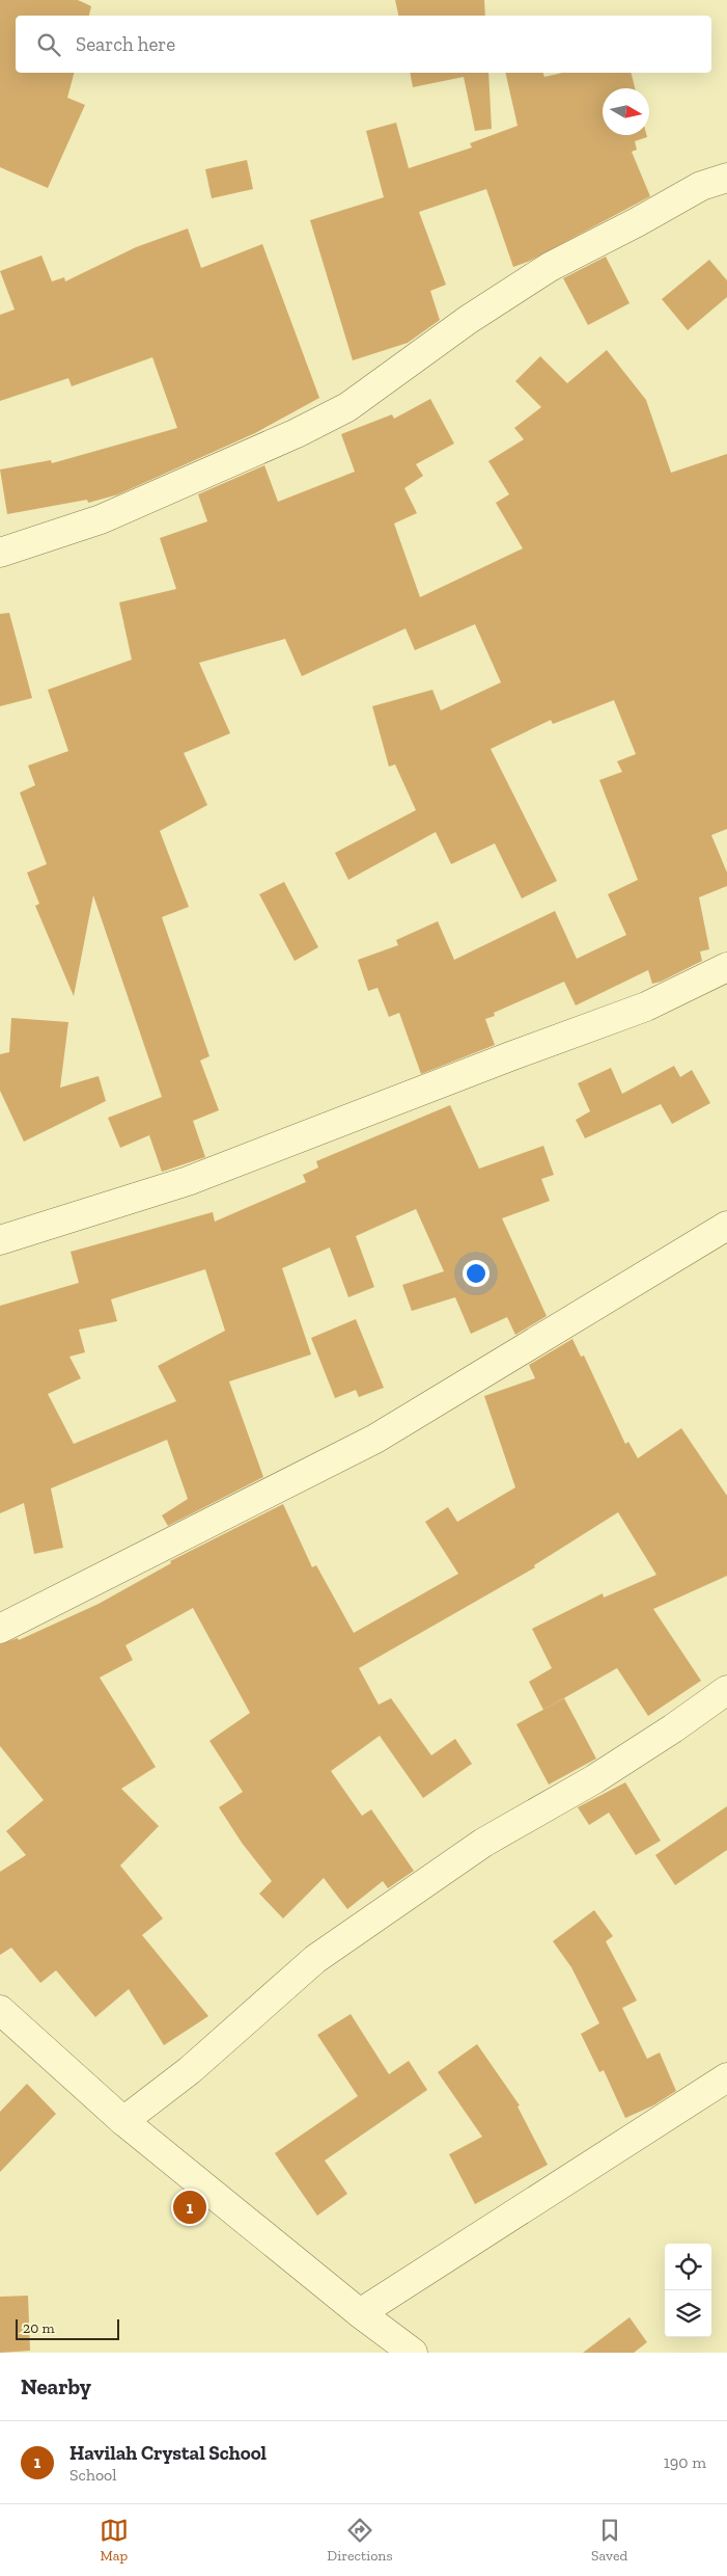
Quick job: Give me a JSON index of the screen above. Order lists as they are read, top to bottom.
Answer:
{
  "scale_bar": "20 m",
  "north": "right",
  "page": {
    "search": "Search here",
    "pins": "1",
    "scale": "20 m",
    "heading": "Nearby",
    "list": [
      {
        "mark": "1",
        "name": "Havilah Crystal School",
        "note": "School",
        "value": "190 m"
      }
    ],
    "nav": ["Map", "Directions", "Saved"]
  }
}
